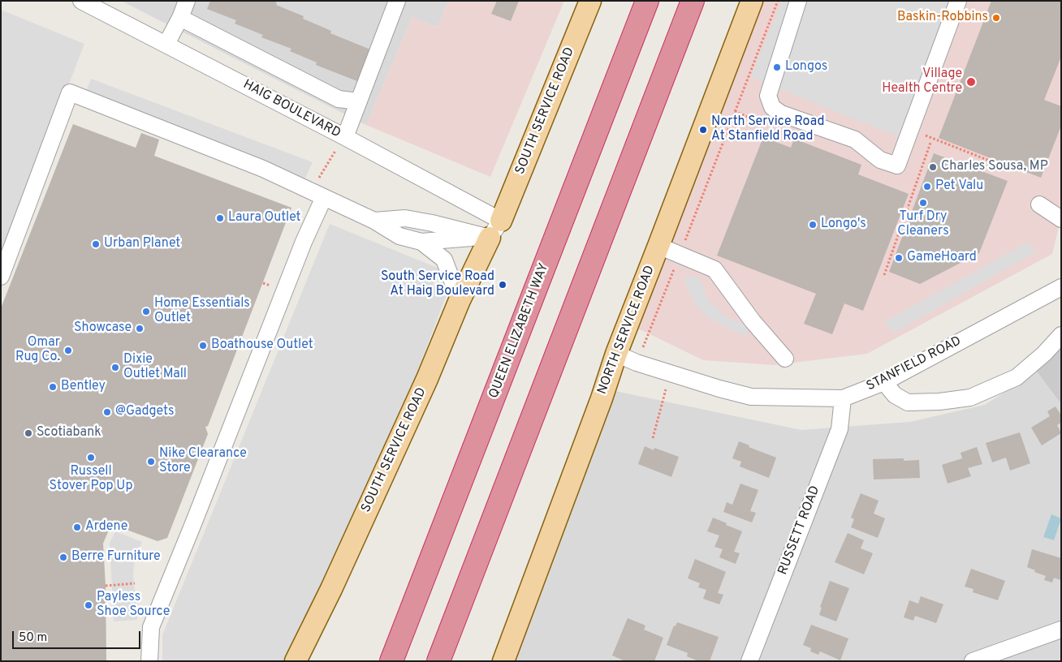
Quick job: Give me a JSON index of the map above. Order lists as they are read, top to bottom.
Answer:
{
  "streets": {
    "highway": ["QUEEN ELIZABETH WAY"],
    "main road": ["SOUTH SERVICE ROAD", "NORTH SERVICE ROAD"],
    "street": ["HAIG BOULEVARD", "STANFIELD ROAD", "RUSSETT ROAD"]
  },
  "crossings": [
    ["HAIG BOULEVARD", "SOUTH SERVICE ROAD"],
    ["NORTH SERVICE ROAD", "STANFIELD ROAD"],
    ["STANFIELD ROAD", "RUSSETT ROAD"]
  ],
  "places": [
    "Baskin-Robbins",
    "Longos",
    "Village Health Centre",
    "North Service Road At Stanfield Road",
    "Charles Sousa, MP",
    "Pet Valu",
    "Turf Dry Cleaners",
    "Laura Outlet",
    "Longo's",
    "Urban Planet",
    "GameHoard",
    "South Service Road At Haig Boulevard",
    "Home Essentials Outlet",
    "Showcase",
    "Boathouse Outlet",
    "Omar Rug Co.",
    "Dixie Outlet Mall",
    "Bentley",
    "@Gadgets",
    "Scotiabank",
    "Russell Stover Pop Up",
    "Nike Clearance Store",
    "Ardene",
    "Berre Furniture",
    "Payless Shoe Source"
  ],
  "scale_bar": "50 m"
}
